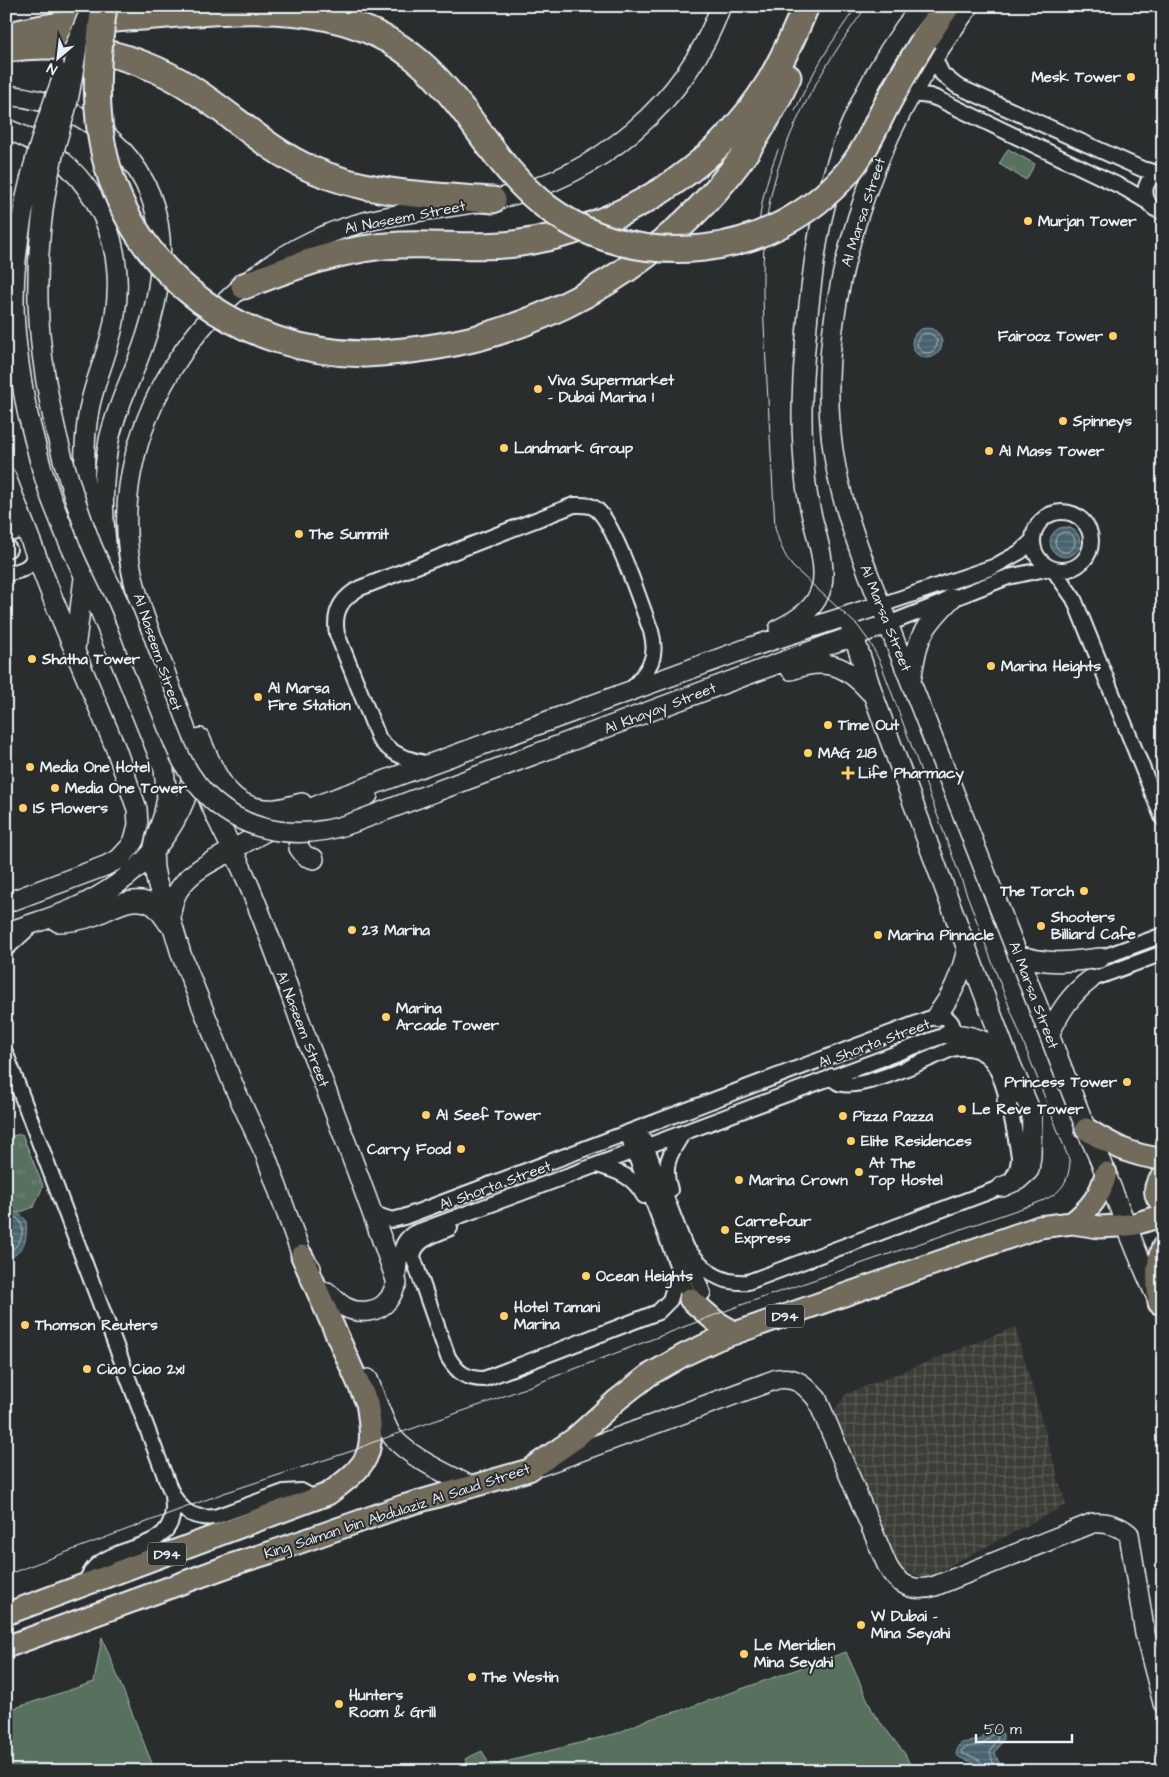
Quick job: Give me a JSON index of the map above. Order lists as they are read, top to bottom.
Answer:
{
  "streets": {
    "main road": [
      "Al Marsa Street",
      "Al Naseem Street",
      "Al Khayay Street",
      "D94",
      "King Salman bin Abdulaziz Al Saud Street"
    ],
    "street": ["Al Shorta Street"]
  },
  "crossings": [
    ["Al Marsa Street", "Al Khayay Street"],
    ["Al Marsa Street", "King Salman bin Abdulaziz Al Saud Street"],
    ["Al Naseem Street", "Al Khayay Street"],
    ["Al Naseem Street", "Al Shorta Street"]
  ],
  "places": {
    "other": [
      "Mesk Tower",
      "Murjan Tower",
      "Fairooz Tower",
      "Viva Supermarket - Dubai Marina 1",
      "Spinneys",
      "Landmark Group",
      "Al Mass Tower",
      "The Summit",
      "Shatha Tower",
      "Marina Heights",
      "Al Marsa Fire Station",
      "Time Out",
      "MAG 218",
      "Media One Hotel",
      "Media One Tower",
      "IS Flowers",
      "The Torch",
      "Shooters Billiard Cafe",
      "23 Marina",
      "Marina Pinnacle",
      "Marina Arcade Tower",
      "Princess Tower",
      "Le Reve Tower",
      "Al Seef Tower",
      "Pizza Pazza",
      "Elite Residences",
      "Carry Food",
      "At The Top Hostel",
      "Marina Crown",
      "Carrefour Express",
      "Ocean Heights",
      "Hotel Tamani Marina",
      "Thomson Reuters",
      "Ciao Ciao 2x1",
      "W Dubai - Mina Seyahi",
      "Le Meridien Mina Seyahi",
      "The Westin",
      "Hunters Room & Grill"
    ],
    "health": ["Life Pharmacy"]
  },
  "scale_bar": "50 m",
  "north": "bottom left"
}
